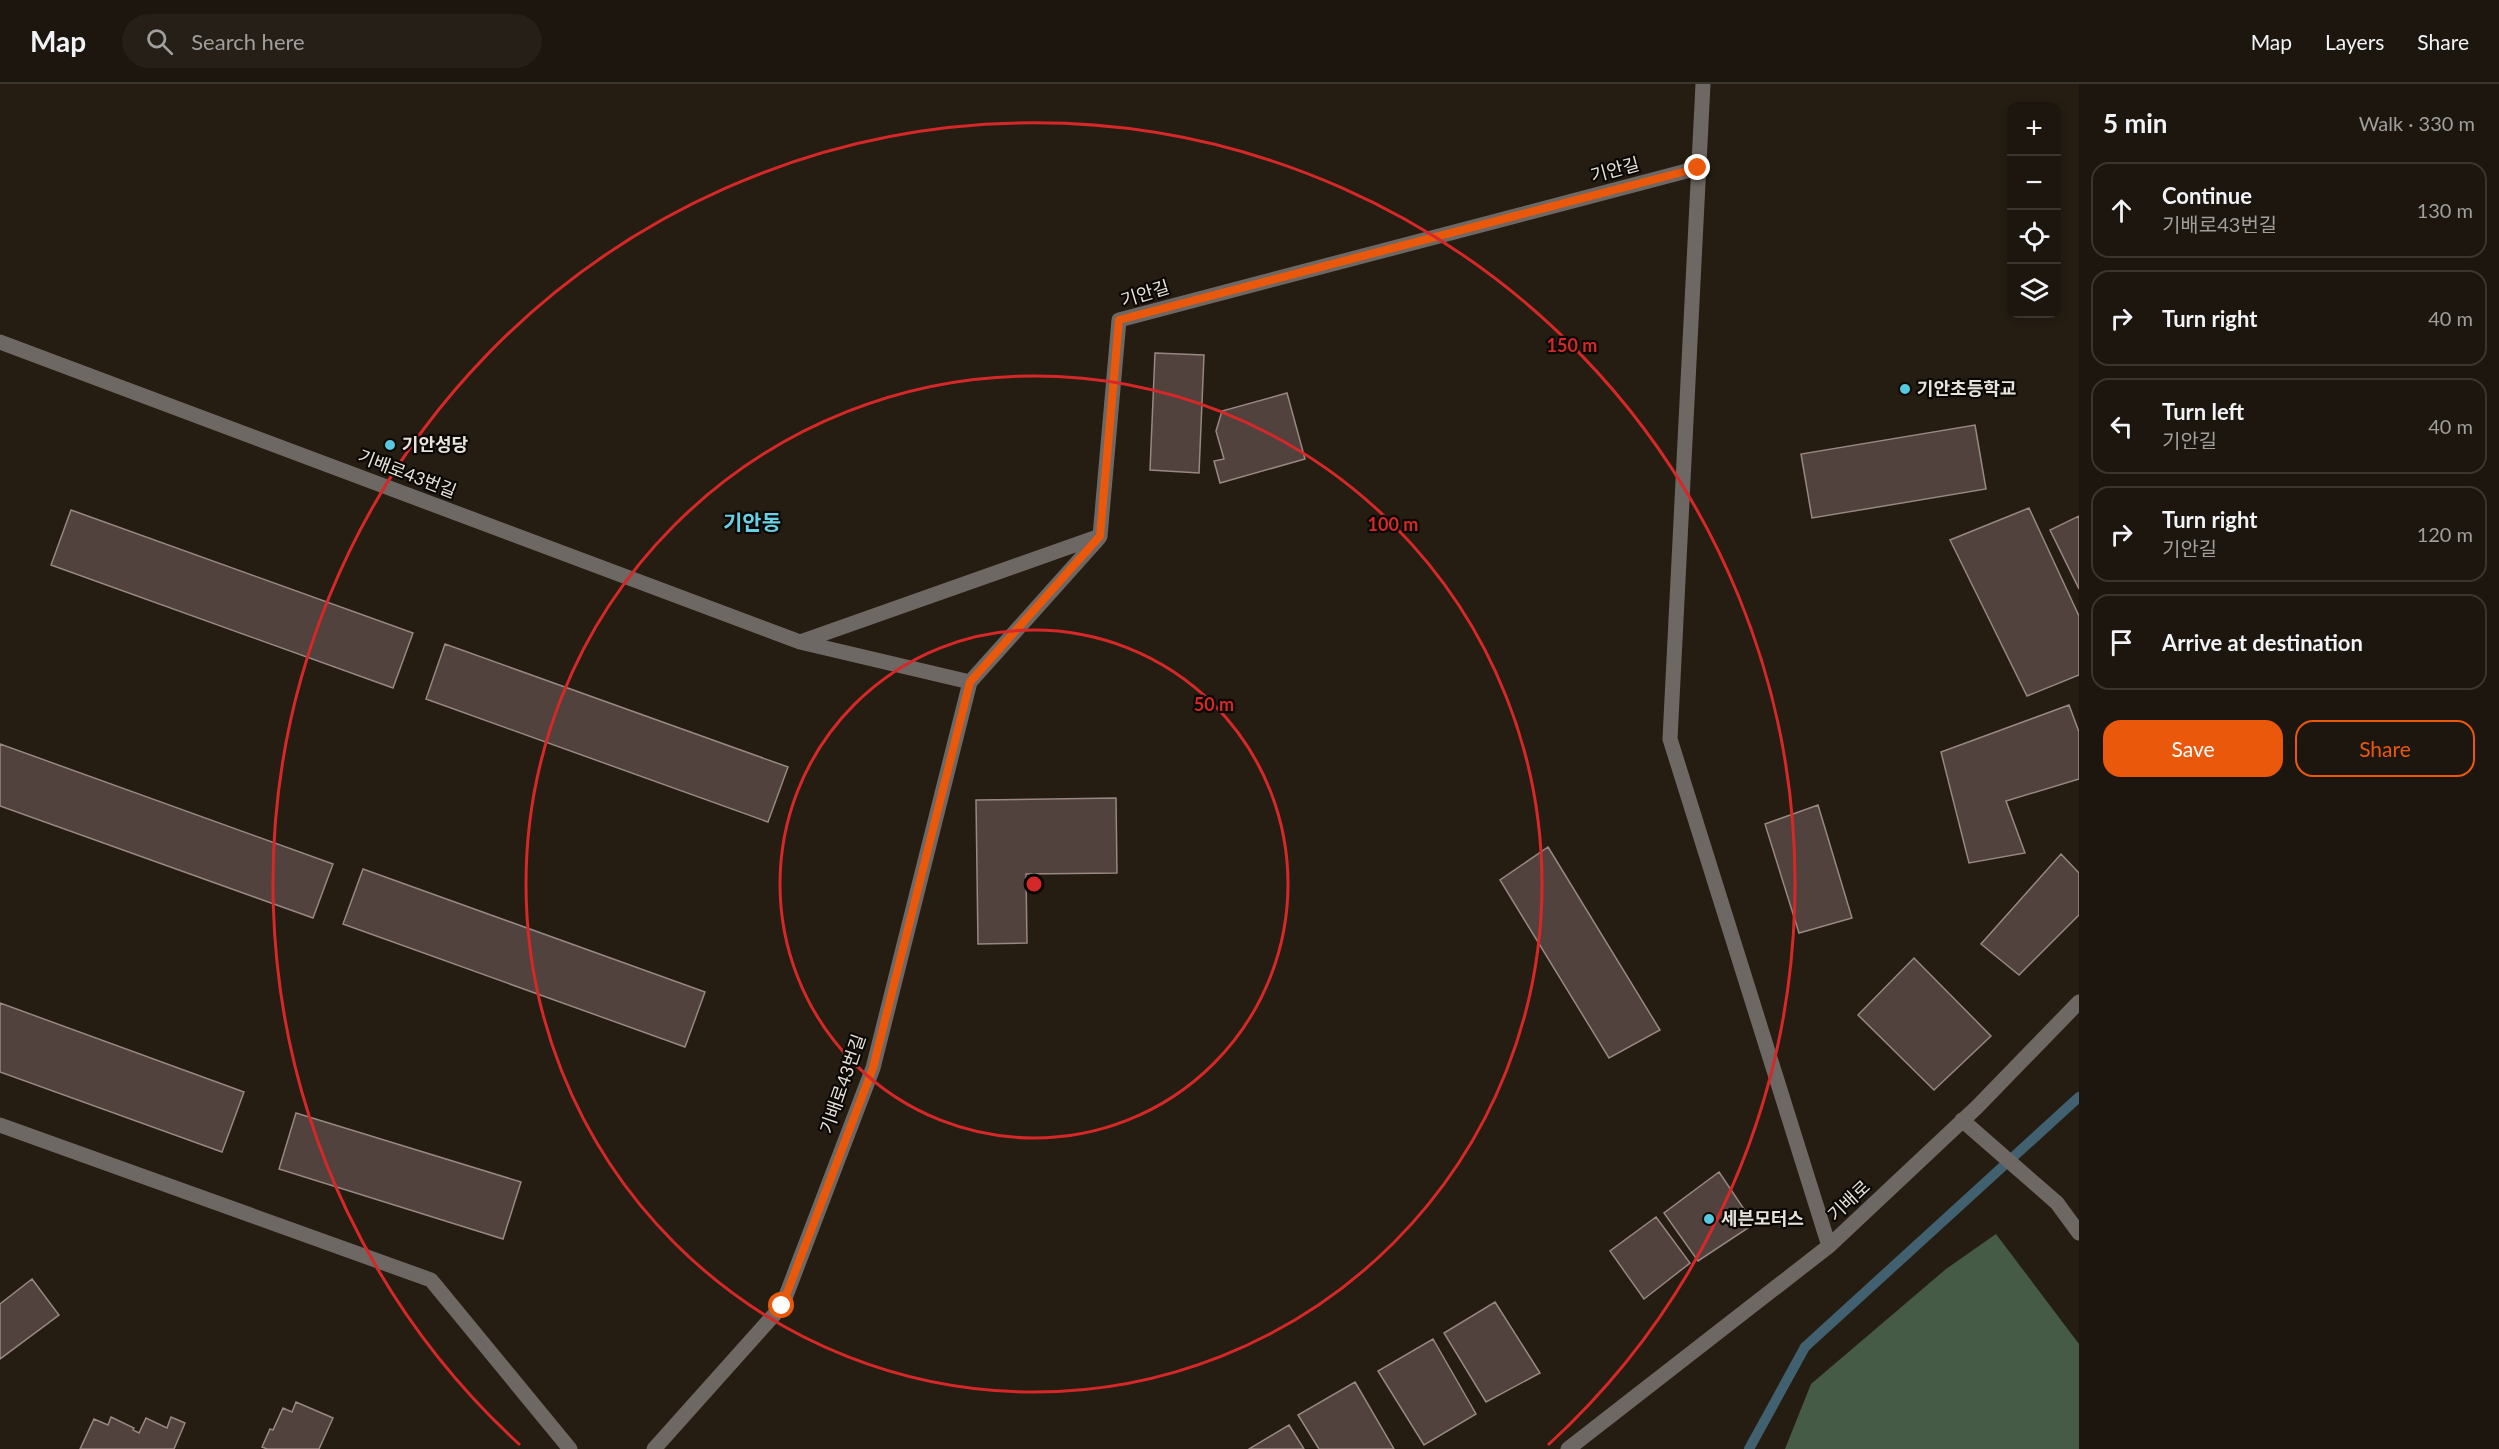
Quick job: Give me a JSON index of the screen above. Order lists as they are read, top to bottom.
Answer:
{
  "streets": {
    "street": ["기안길", "기배로43번길", "기배로"]
  },
  "districts": ["기안동"],
  "places": ["기안초등학교", "기안성당", "세븐모터스"],
  "page": {
    "header": "Map",
    "search": "Search here",
    "nav": ["Map", "Layers", "Share"],
    "heading": ["5 min", "Walk · 330 m"],
    "map_buttons": ["+", "−"],
    "list": [
      ["Continue", "기배로43번길", "130 m"],
      ["Turn right", "40 m"],
      ["Turn left", "기안길", "40 m"],
      ["Turn right", "기안길", "120 m"],
      "Arrive at destination"
    ],
    "buttons": ["Save", "Share"]
  },
  "rings": ["150 m", "100 m", "50 m"]
}
